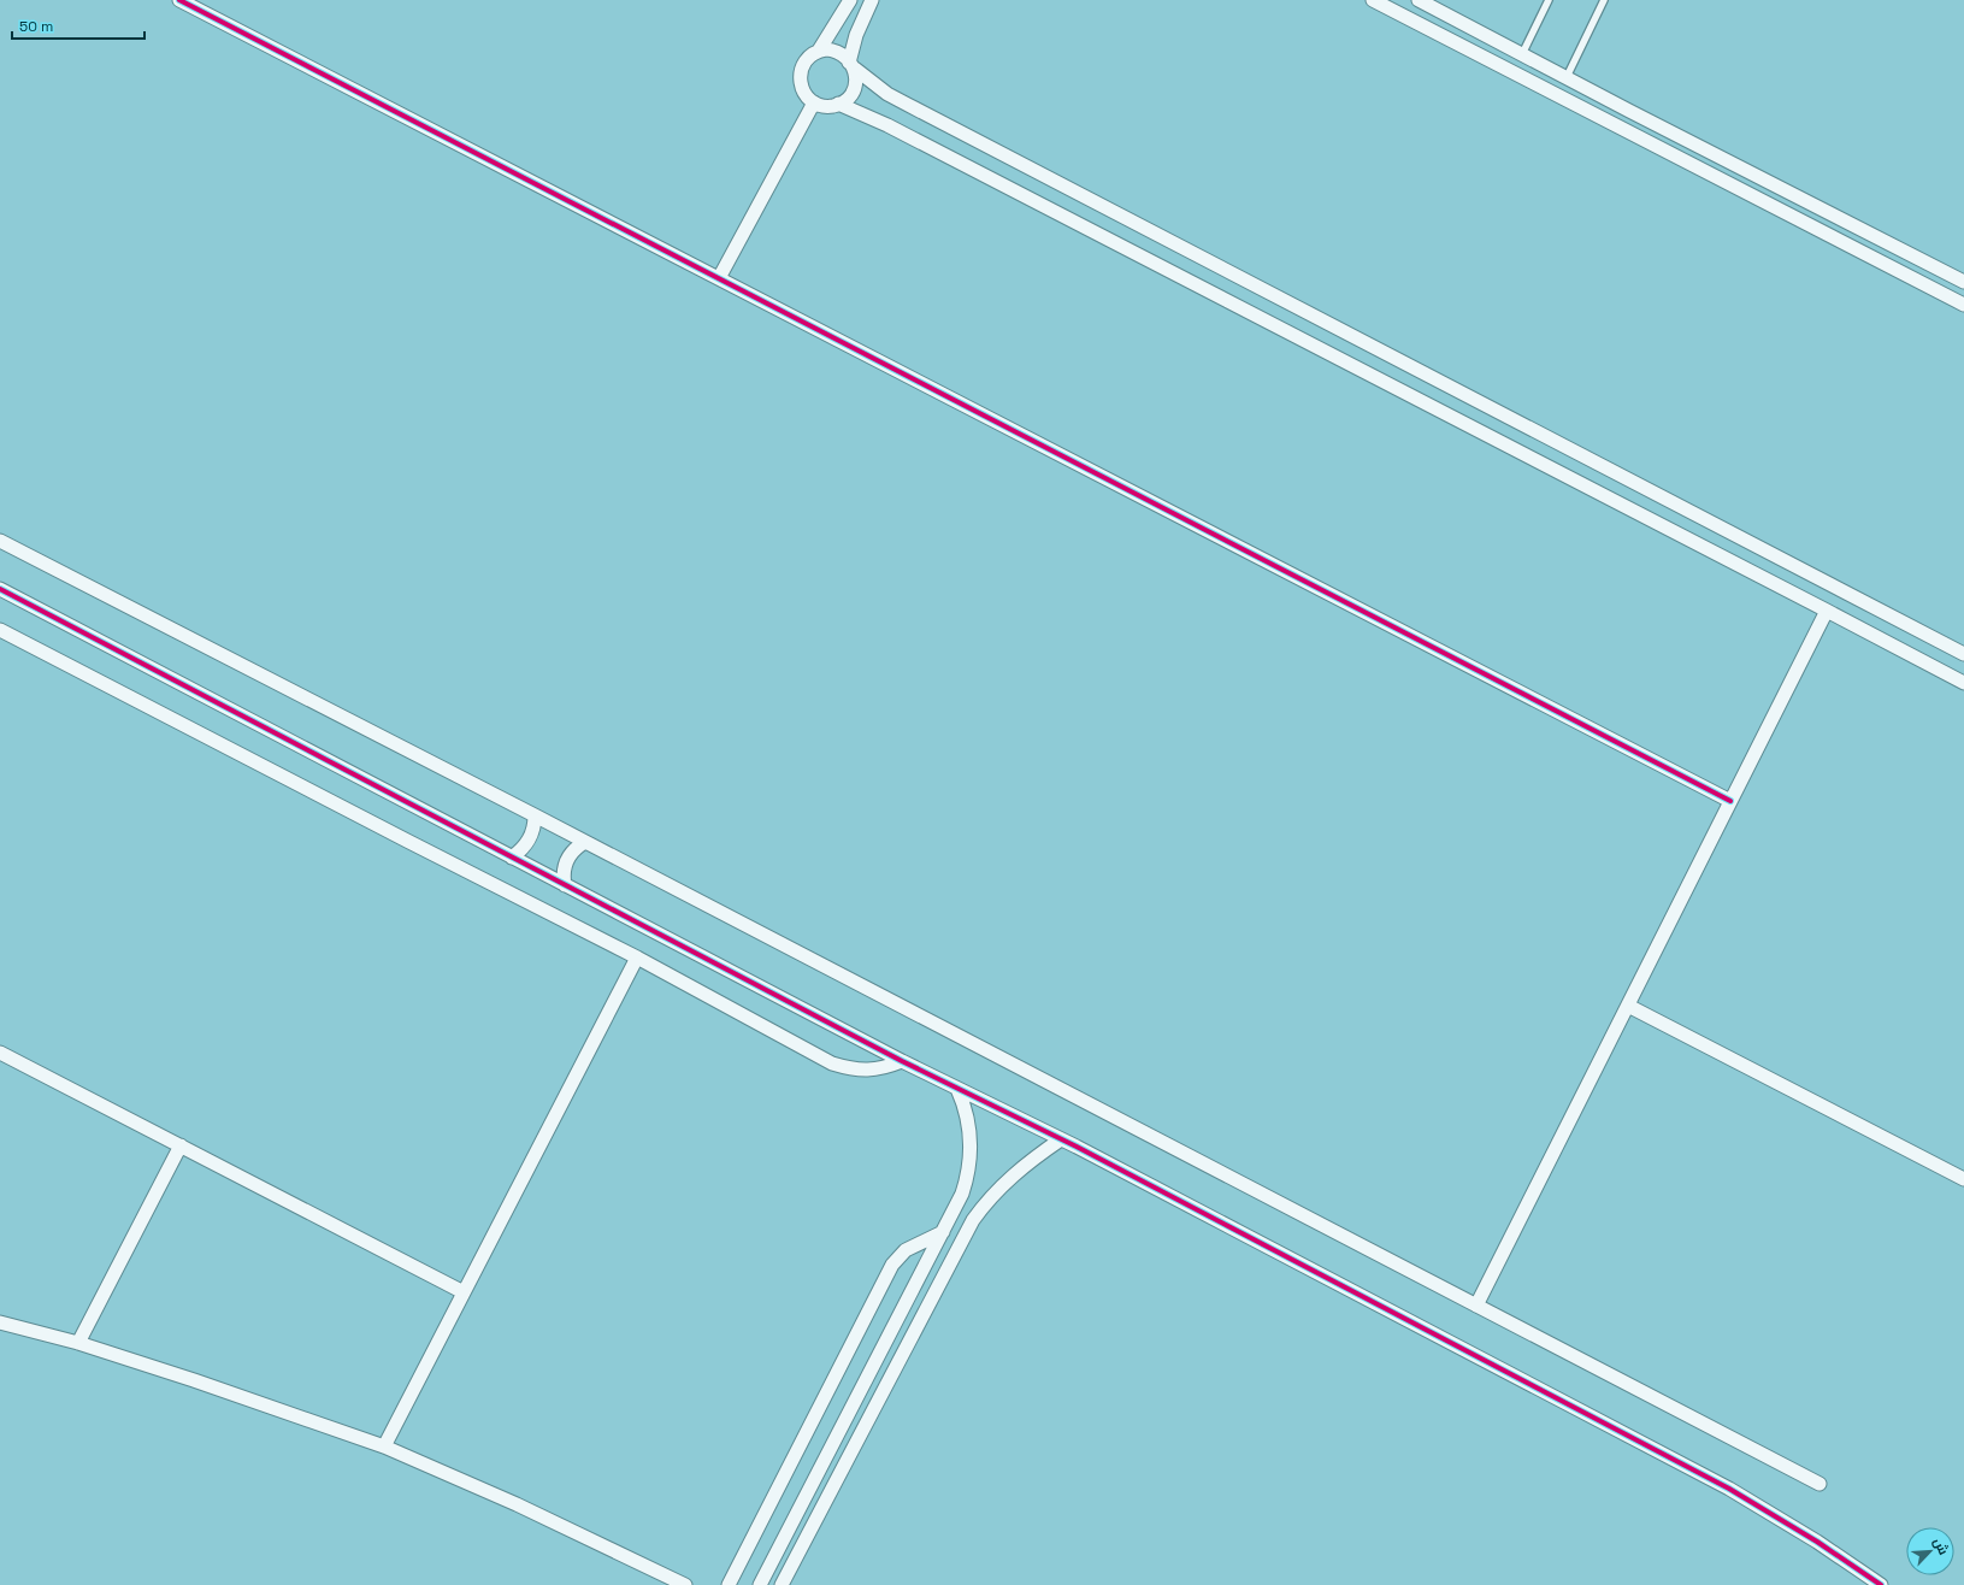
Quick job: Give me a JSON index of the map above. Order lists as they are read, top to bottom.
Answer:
{
  "scale_bar": "50 m",
  "north": "top right"
}
